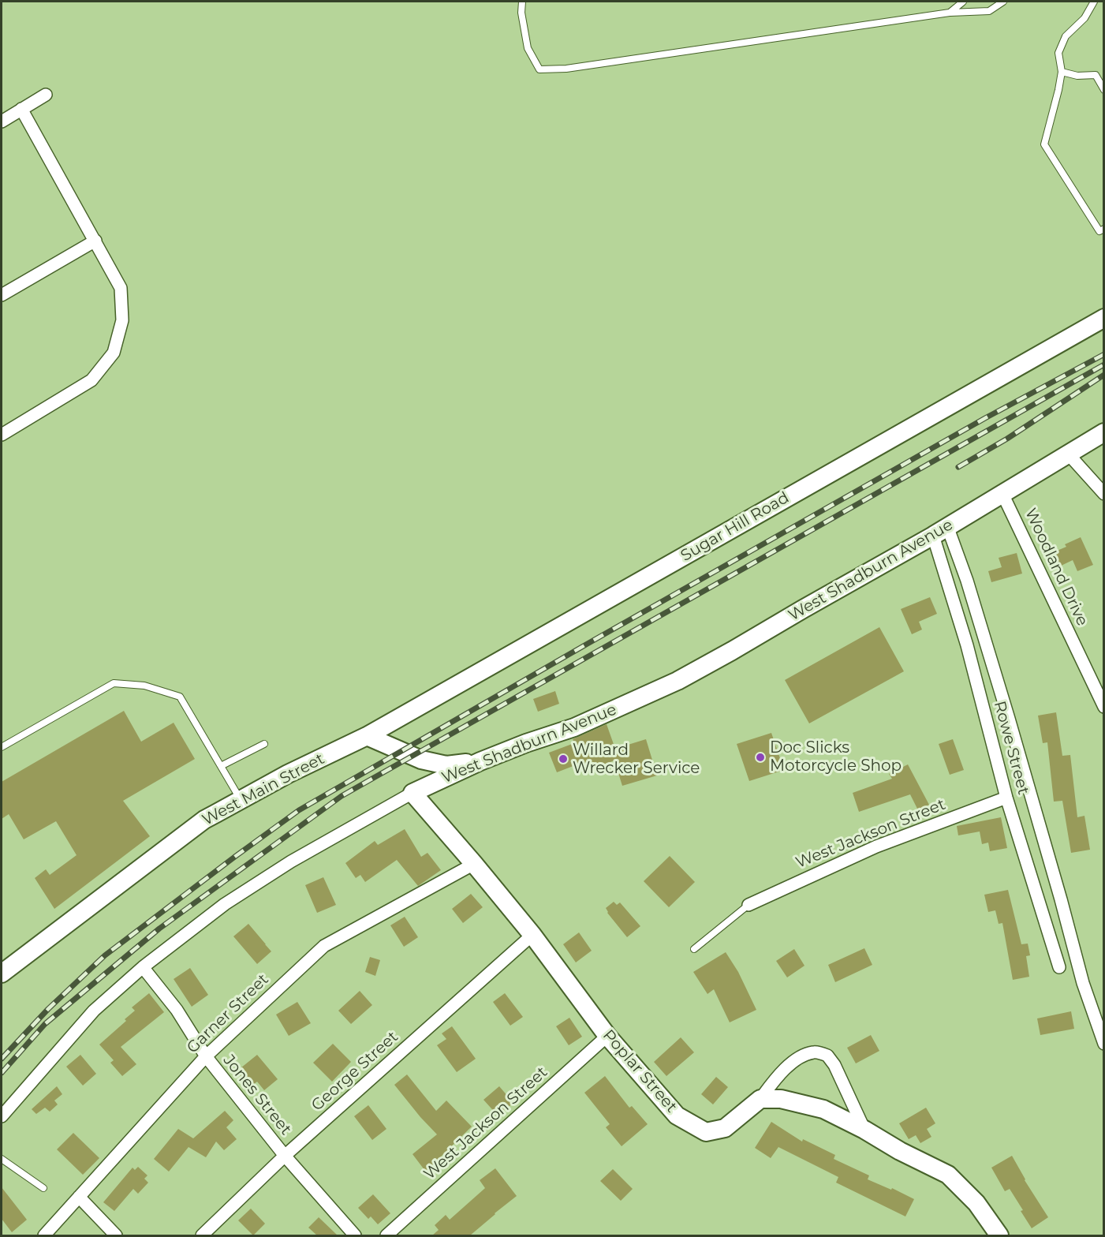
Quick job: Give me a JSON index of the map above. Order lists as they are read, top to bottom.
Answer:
{
  "streets": {
    "street": [
      "Sugar Hill Road",
      "Woodland Drive",
      "West Shadburn Avenue",
      "Rowe Street",
      "West Main Street",
      "West Jackson Street",
      "Garner Street",
      "George Street",
      "Poplar Street",
      "Jones Street"
    ]
  },
  "crossings": [
    ["Sugar Hill Road", "West Main Street"],
    ["Woodland Drive", "West Shadburn Avenue"],
    ["West Shadburn Avenue", "Rowe Street"],
    ["West Shadburn Avenue", "Poplar Street"],
    ["West Shadburn Avenue", "Jones Street"],
    ["Rowe Street", "West Jackson Street"],
    ["West Jackson Street", "Poplar Street"],
    ["Garner Street", "Poplar Street"],
    ["Garner Street", "Jones Street"],
    ["George Street", "Poplar Street"],
    ["George Street", "Jones Street"]
  ],
  "places": ["Doc Slicks Motorcycle Shop", "Willard Wrecker Service"]
}
